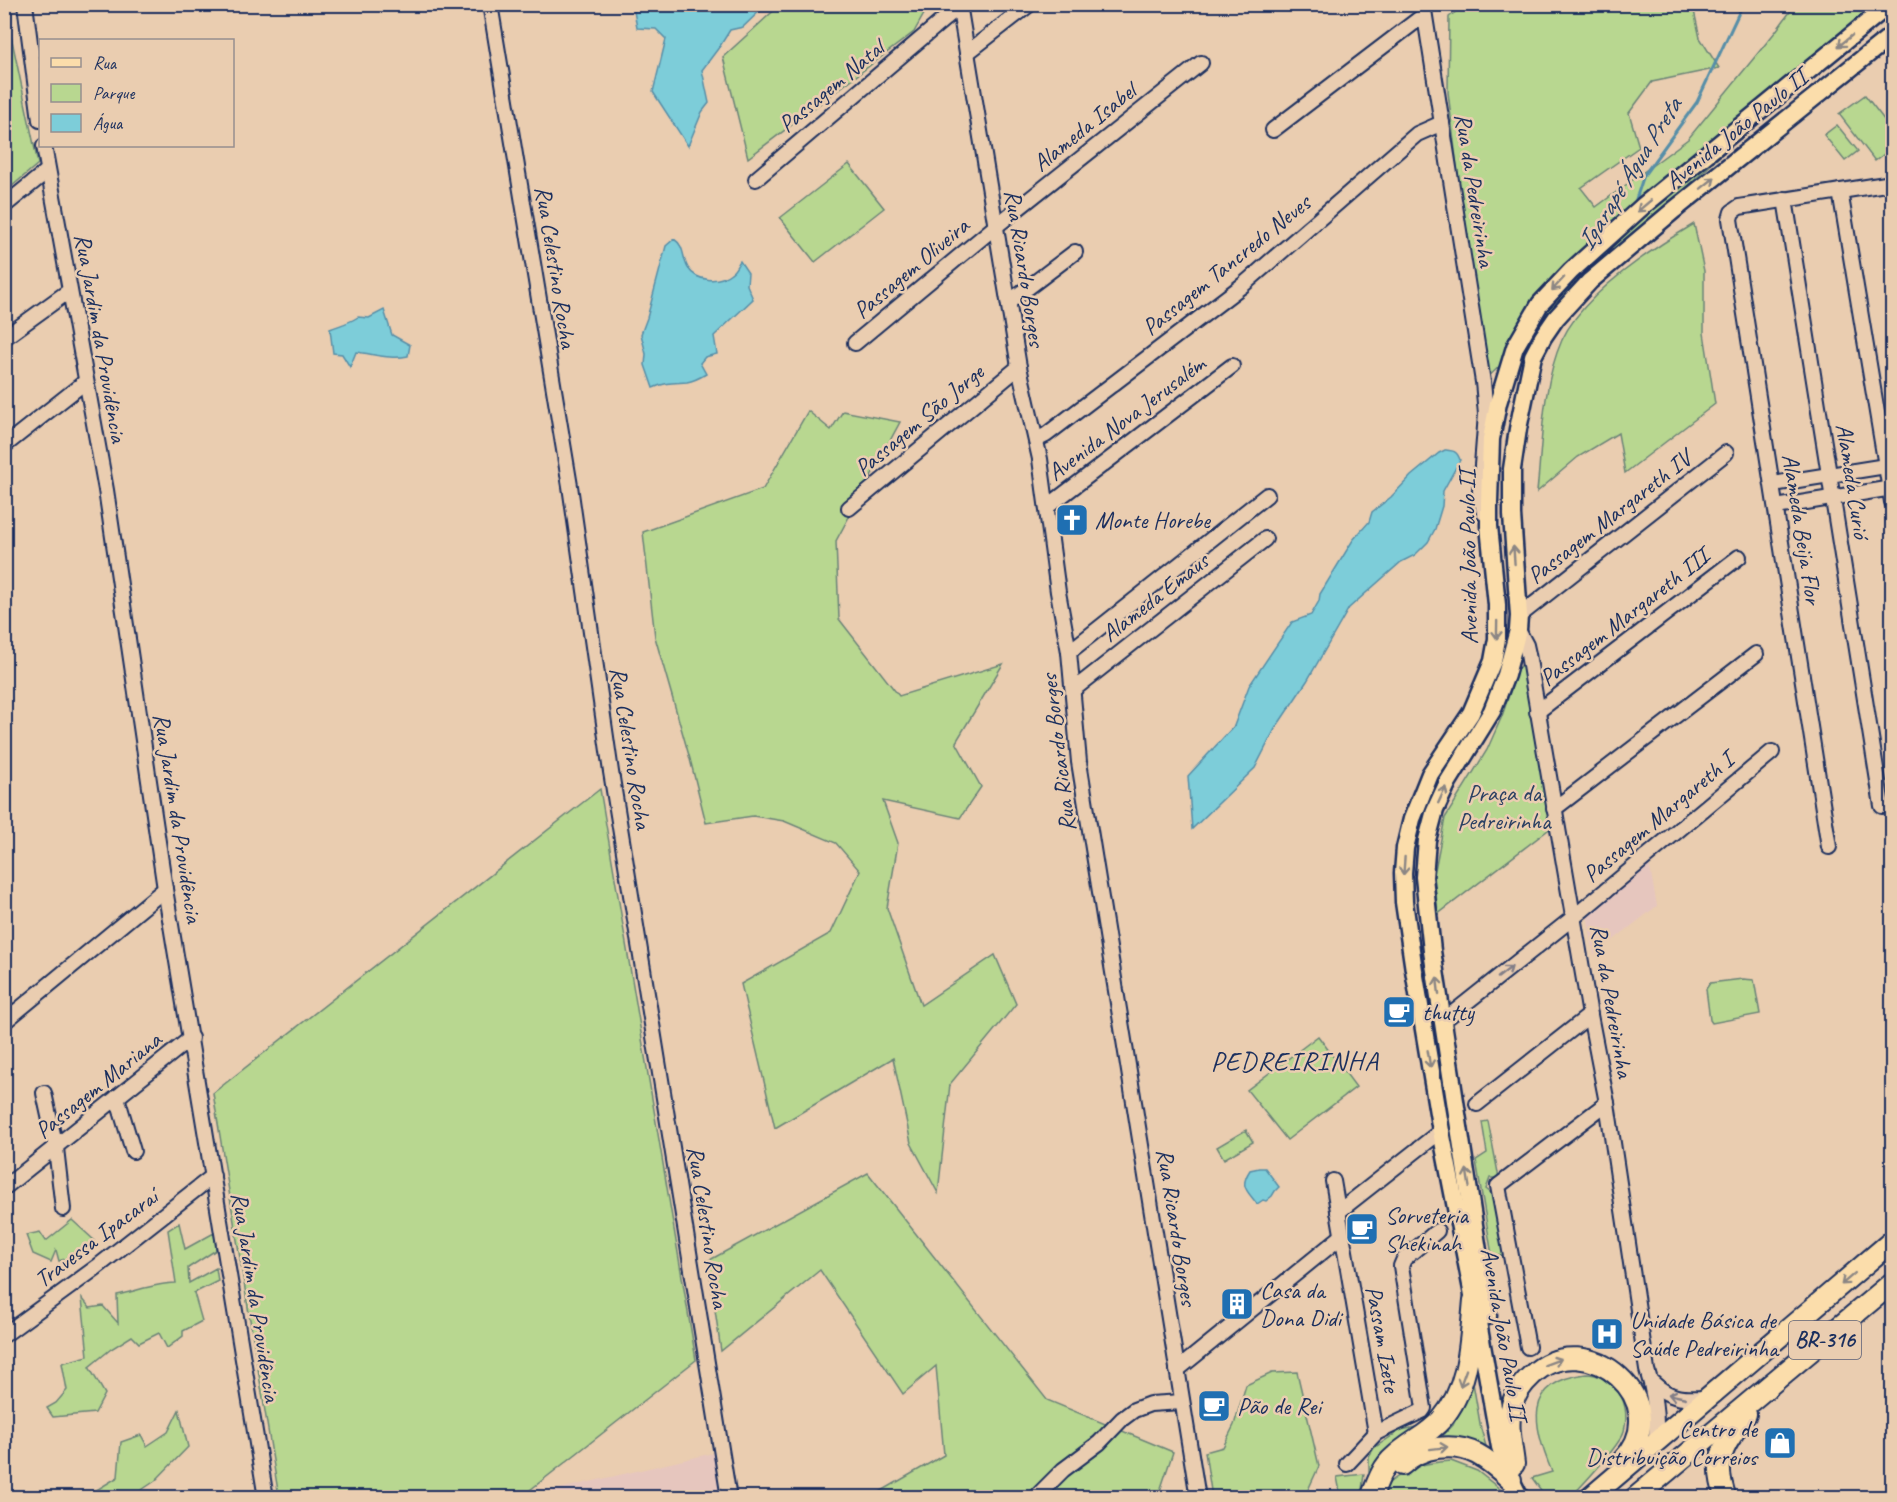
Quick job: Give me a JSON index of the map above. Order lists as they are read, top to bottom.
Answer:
{
  "streets": {
    "highway": ["BR-316"],
    "main road": ["Avenida João Paulo II"],
    "street": [
      "Passagem Natal",
      "Alameda Isabel",
      "Rua da Pedreirinha",
      "Passagem Tancredo Neves",
      "Rua Celestino Rocha",
      "Passagem Oliveira",
      "Rua Ricardo Borges",
      "Rua Jardim da Providência",
      "Avenida Nova Jerusalém",
      "Passagem São Jorge",
      "Alameda Curió",
      "Passagem Margareth IV",
      "Alameda Beija Flor",
      "Alameda Emaus",
      "Passagem Margareth III",
      "Passagem Margareth I",
      "Passagem Mariana",
      "Travessa Ipacaraí",
      "Passam Izete"
    ]
  },
  "crossings": [
    ["Passagem Natal", "Rua Ricardo Borges"],
    ["Alameda Isabel", "Passagem Oliveira"],
    ["Alameda Isabel", "Rua Ricardo Borges"],
    ["Avenida João Paulo II", "Rua da Pedreirinha"],
    ["Avenida João Paulo II", "Passagem Margareth IV"],
    ["Avenida João Paulo II", "Passagem Margareth I"],
    ["Rua da Pedreirinha", "Passagem Tancredo Neves"],
    ["Rua da Pedreirinha", "Passagem Margareth IV"],
    ["Rua da Pedreirinha", "Passagem Margareth III"],
    ["Rua da Pedreirinha", "Passagem Margareth I"],
    ["Rua da Pedreirinha", "BR-316"],
    ["Passagem Tancredo Neves", "Rua Ricardo Borges"],
    ["Passagem Oliveira", "Rua Ricardo Borges"],
    ["Rua Ricardo Borges", "Avenida Nova Jerusalém"],
    ["Rua Ricardo Borges", "Passagem São Jorge"],
    ["Rua Ricardo Borges", "Alameda Emaus"],
    ["Rua Jardim da Providência", "Passagem Mariana"],
    ["Rua Jardim da Providência", "Travessa Ipacaraí"],
    ["Alameda Curió", "Alameda Beija Flor"]
  ],
  "districts": ["PEDREIRINHA"],
  "water": ["Igarapé Água Preta"],
  "parks": ["Praça da Pedreirinha"],
  "places": {
    "church": ["Monte Horebe"],
    "cafe": ["thutty", "Sorveteria Shekinah", "Pão de Rei"],
    "building": ["Casa da Dona Didi"],
    "hospital": ["Unidade Básica de Saúde Pedreirinha"],
    "shop": ["Centro de Distribuição Correios"]
  },
  "legend": ["Rua", "Parque", "Água"]
}
